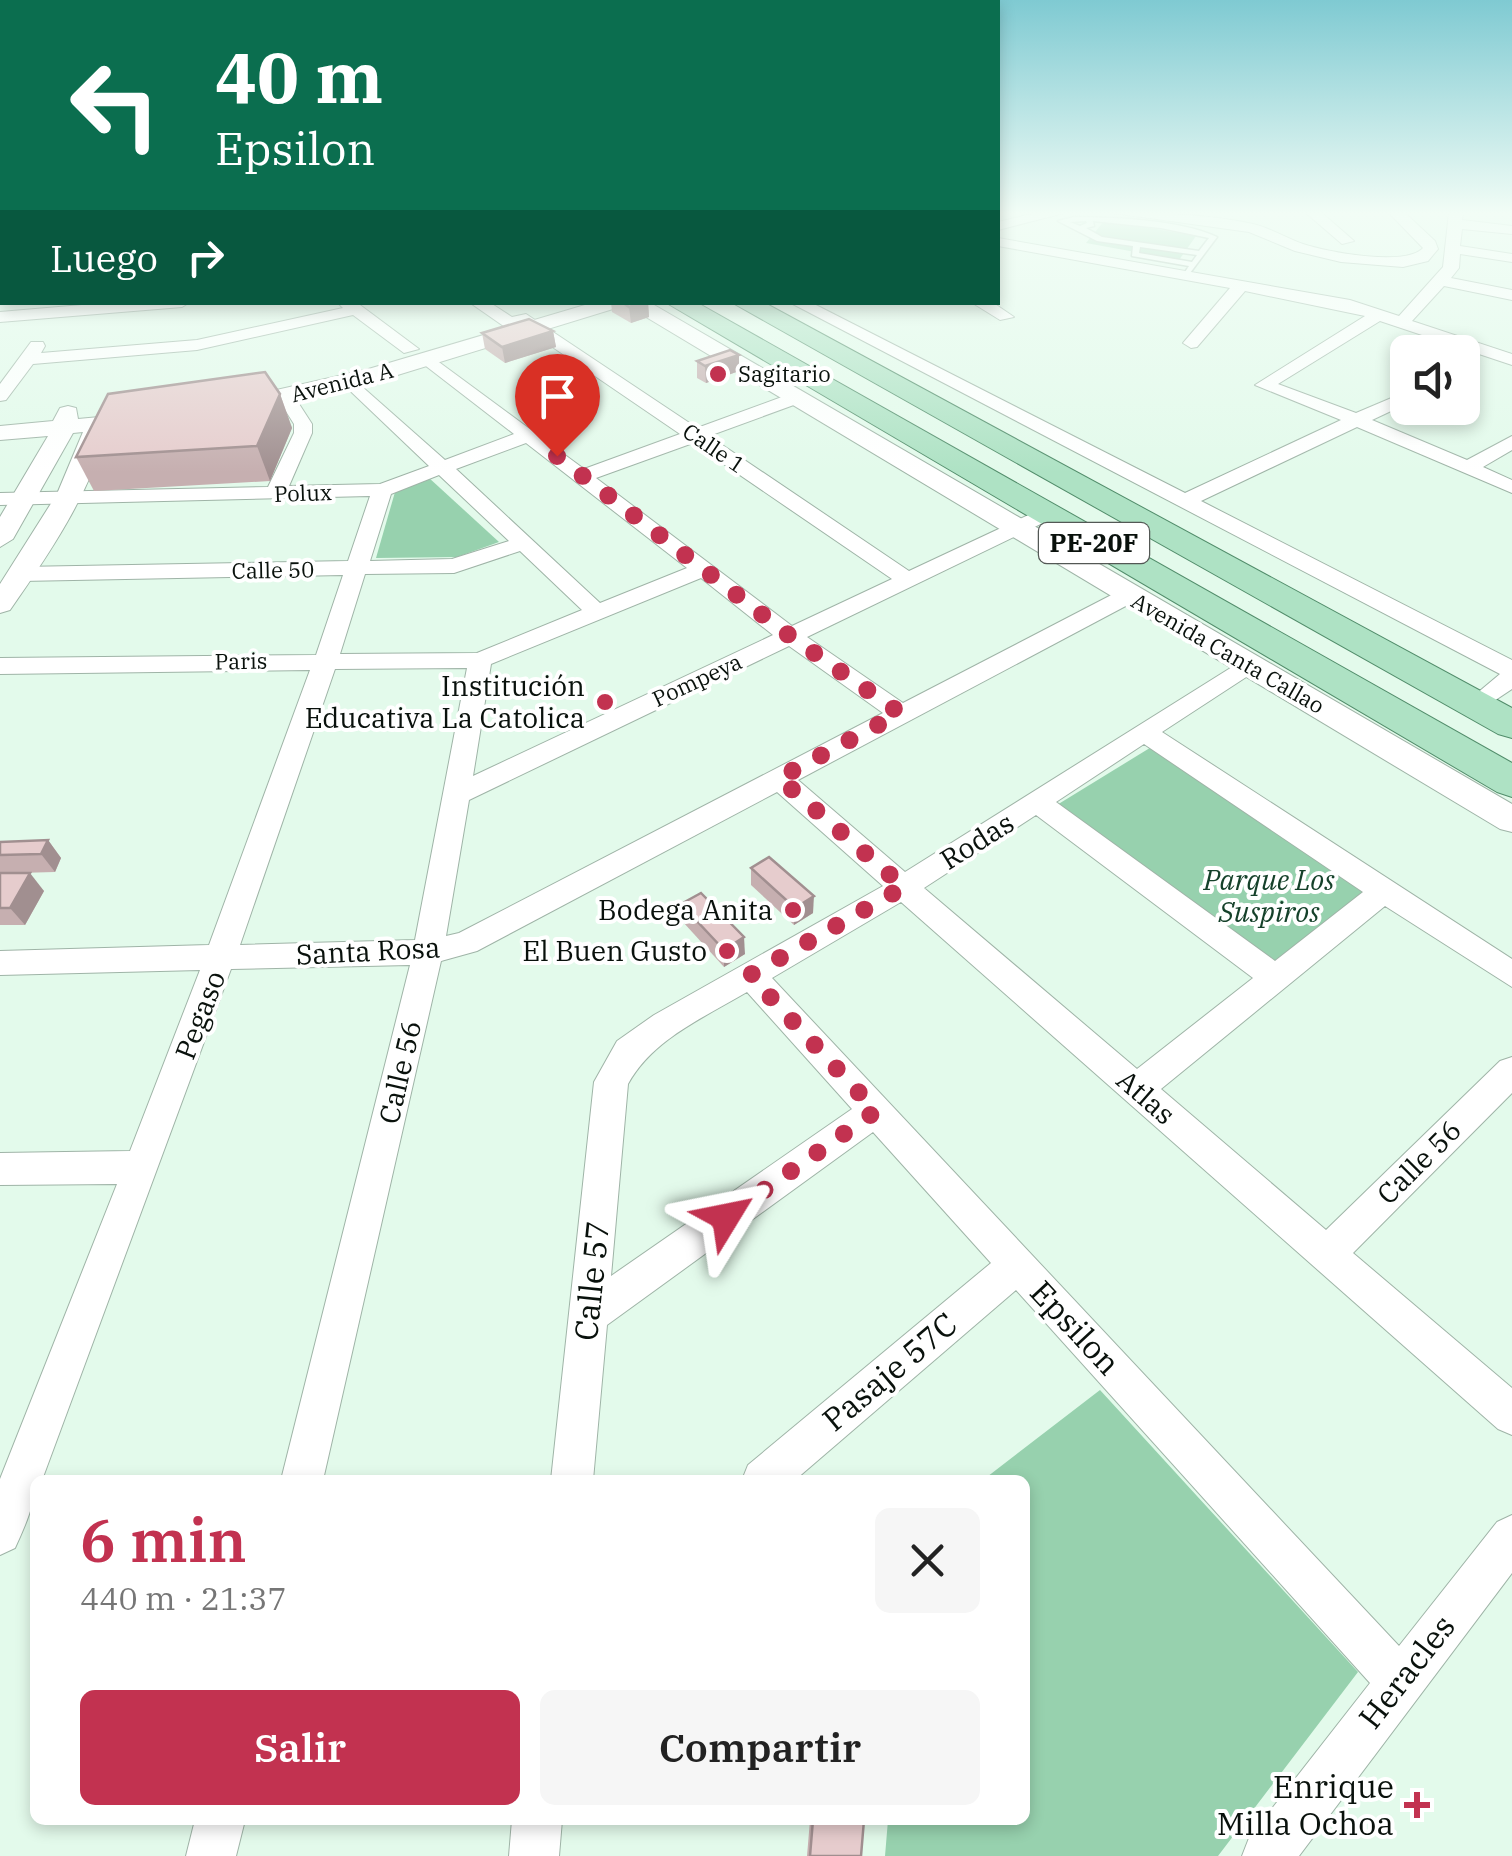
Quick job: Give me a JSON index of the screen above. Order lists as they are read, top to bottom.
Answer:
{
  "streets": {
    "main road": ["PE-20F", "Avenida Canta Callao"],
    "street": [
      "Avenida A",
      "Calle 1",
      "Polux",
      "Calle 50",
      "Paris",
      "Pompeya",
      "Rodas",
      "Santa Rosa",
      "Pegaso",
      "Calle 56",
      "Atlas",
      "Calle 57",
      "Epsilon",
      "Pasaje 57C",
      "Heracles"
    ]
  },
  "crossings": [
    ["Avenida A", "Calle 1"],
    ["Calle 1", "Pompeya"],
    ["Polux", "Pegaso"],
    ["Calle 50", "Pegaso"],
    ["Avenida Canta Callao", "Pompeya"],
    ["Avenida Canta Callao", "Rodas"],
    ["Avenida Canta Callao", "Santa Rosa"],
    ["Paris", "Pegaso"],
    ["Paris", "Calle 56"],
    ["Pompeya", "Calle 56"],
    ["Rodas", "Atlas"],
    ["Rodas", "Calle 57"],
    ["Rodas", "Epsilon"],
    ["Santa Rosa", "Pegaso"],
    ["Santa Rosa", "Calle 56"],
    ["Santa Rosa", "Atlas"],
    ["Calle 56", "Atlas"],
    ["Epsilon", "Pasaje 57C"],
    ["Epsilon", "Heracles"]
  ],
  "parks": ["Parque Los Suspiros"],
  "places": {
    "other": [
      "Sagitario",
      "Institución Educativa La Catolica",
      "Bodega Anita",
      "El Buen Gusto"
    ],
    "health": ["Enrique Milla Ochoa"]
  },
  "page": {
    "turn": ["40 m", "Epsilon"],
    "then": "Luego",
    "heading": ["6 min", "440 m · 21:37"],
    "buttons": ["Salir", "Compartir"]
  }
}
